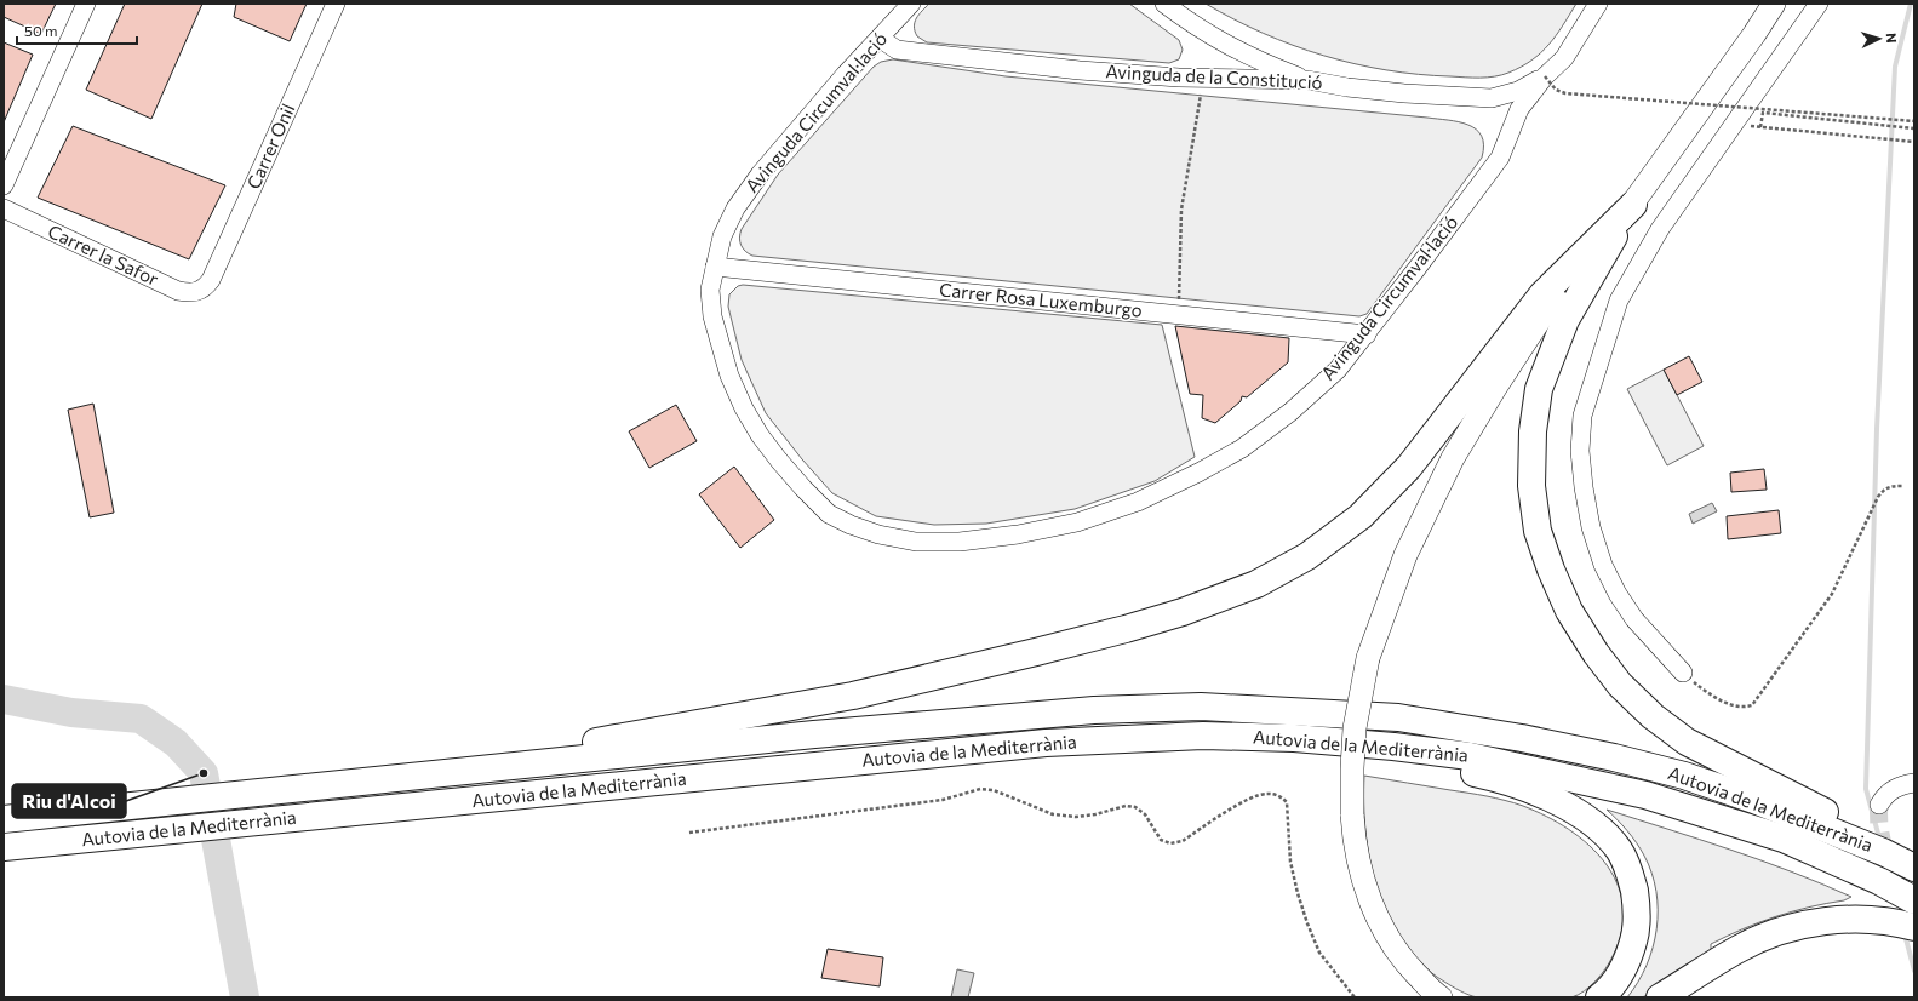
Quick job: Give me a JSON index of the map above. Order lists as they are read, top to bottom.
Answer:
{
  "streets": {
    "highway": ["Autovia de la Mediterrània"],
    "street": [
      "Avinguda de la Constitució",
      "Avinguda Circumval·lació",
      "Carrer Onil",
      "Carrer la Safor",
      "Carrer Rosa Luxemburgo"
    ]
  },
  "crossings": [
    ["Avinguda de la Constitució", "Avinguda Circumval·lació"],
    ["Avinguda Circumval·lació", "Carrer Rosa Luxemburgo"],
    ["Carrer Onil", "Carrer la Safor"]
  ],
  "places": ["Riu d'Alcoi"],
  "scale_bar": "50 m",
  "north": "right"
}
